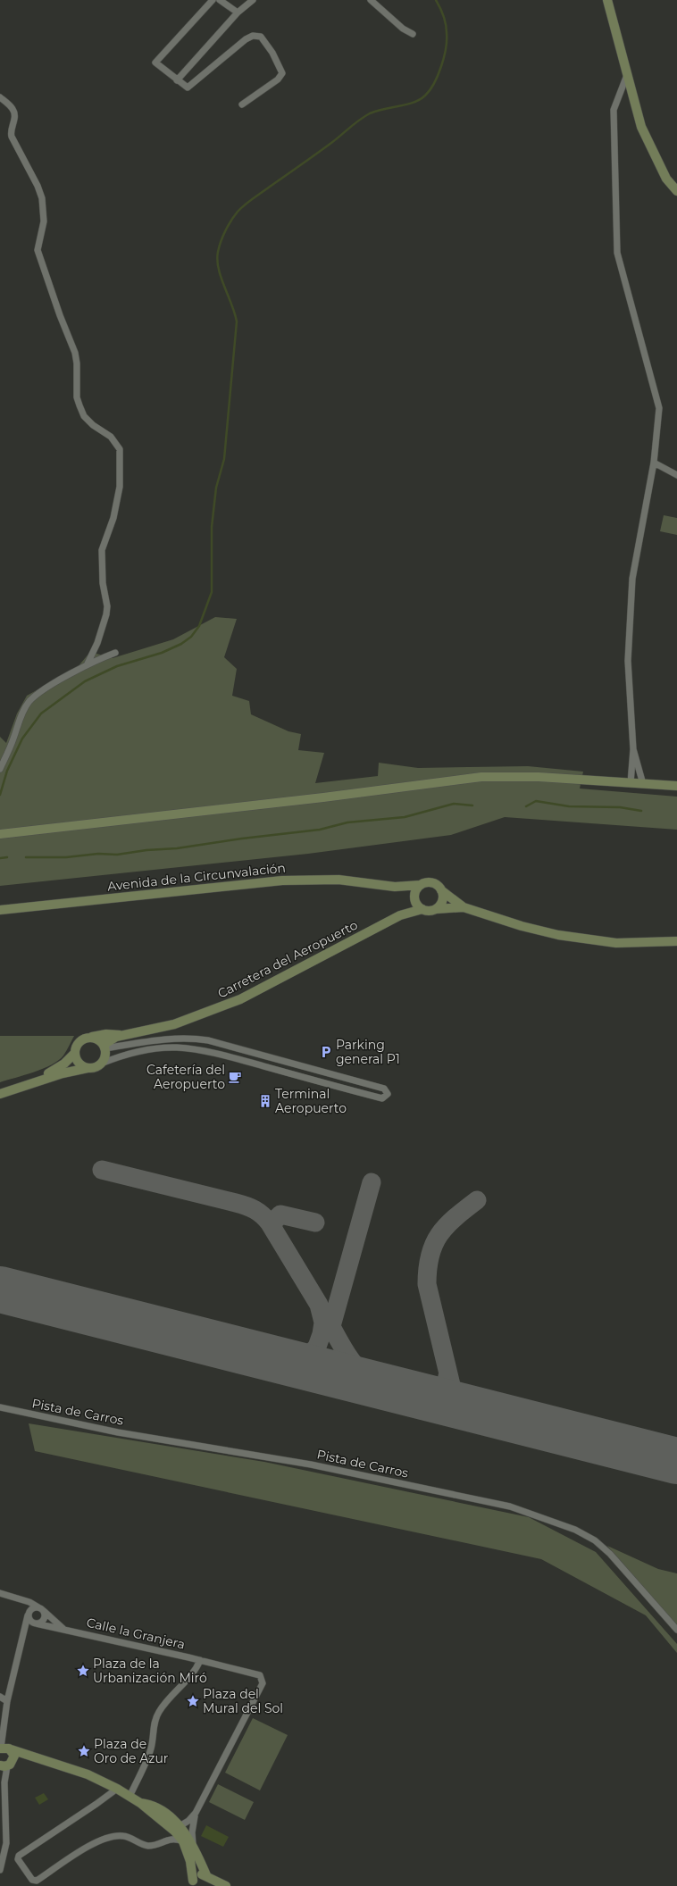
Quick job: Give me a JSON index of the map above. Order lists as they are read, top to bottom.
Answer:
{
  "streets": {
    "main road": ["Avenida de la Circunvalación", "Carretera del Aeropuerto"],
    "street": ["Pista de Carros", "Calle la Granjera"]
  },
  "places": {
    "parking": ["Parking general P1"],
    "cafe": ["Cafetería del Aeropuerto"],
    "building": ["Terminal Aeropuerto"],
    "place": ["Plaza de la Urbanización Miró", "Plaza del Mural del Sol", "Plaza de Oro de Azur"]
  }
}
